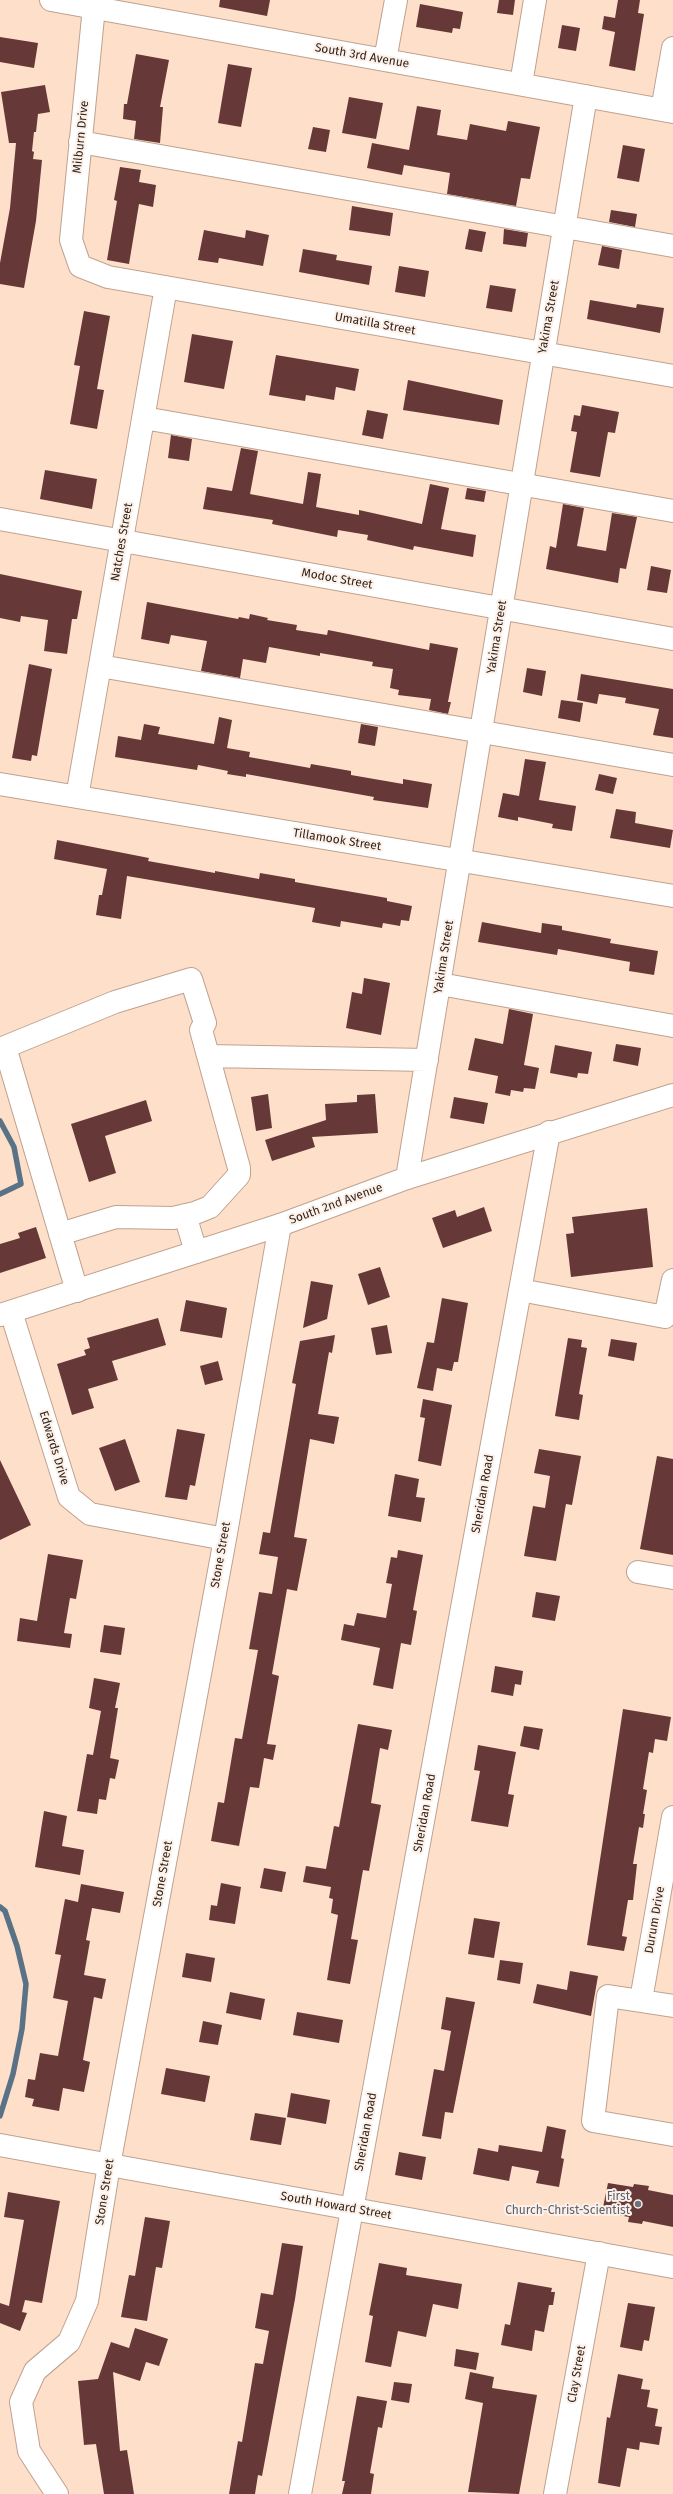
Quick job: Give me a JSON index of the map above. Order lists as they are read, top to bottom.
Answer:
{
  "streets": {
    "street": [
      "South 3rd Avenue",
      "Milburn Drive",
      "Yakima Street",
      "Umatilla Street",
      "Natches Street",
      "Modoc Street",
      "Tillamook Street",
      "South 2nd Avenue",
      "Edwards Drive",
      "Sheridan Road",
      "Stone Street",
      "Durum Drive",
      "South Howard Street",
      "Clay Street"
    ]
  },
  "crossings": [
    ["South 3rd Avenue", "Milburn Drive"],
    ["South 3rd Avenue", "Yakima Street"],
    ["Milburn Drive", "Umatilla Street"],
    ["Yakima Street", "Umatilla Street"],
    ["Yakima Street", "Modoc Street"],
    ["Yakima Street", "Tillamook Street"],
    ["Yakima Street", "South 2nd Avenue"],
    ["Umatilla Street", "Natches Street"],
    ["Natches Street", "Modoc Street"],
    ["Natches Street", "Tillamook Street"],
    ["South 2nd Avenue", "Edwards Drive"],
    ["South 2nd Avenue", "Sheridan Road"],
    ["South 2nd Avenue", "Stone Street"],
    ["Edwards Drive", "Stone Street"],
    ["Sheridan Road", "South Howard Street"],
    ["Stone Street", "South Howard Street"],
    ["South Howard Street", "Clay Street"]
  ],
  "places": ["First Church-Christ-Scientist"]
}
